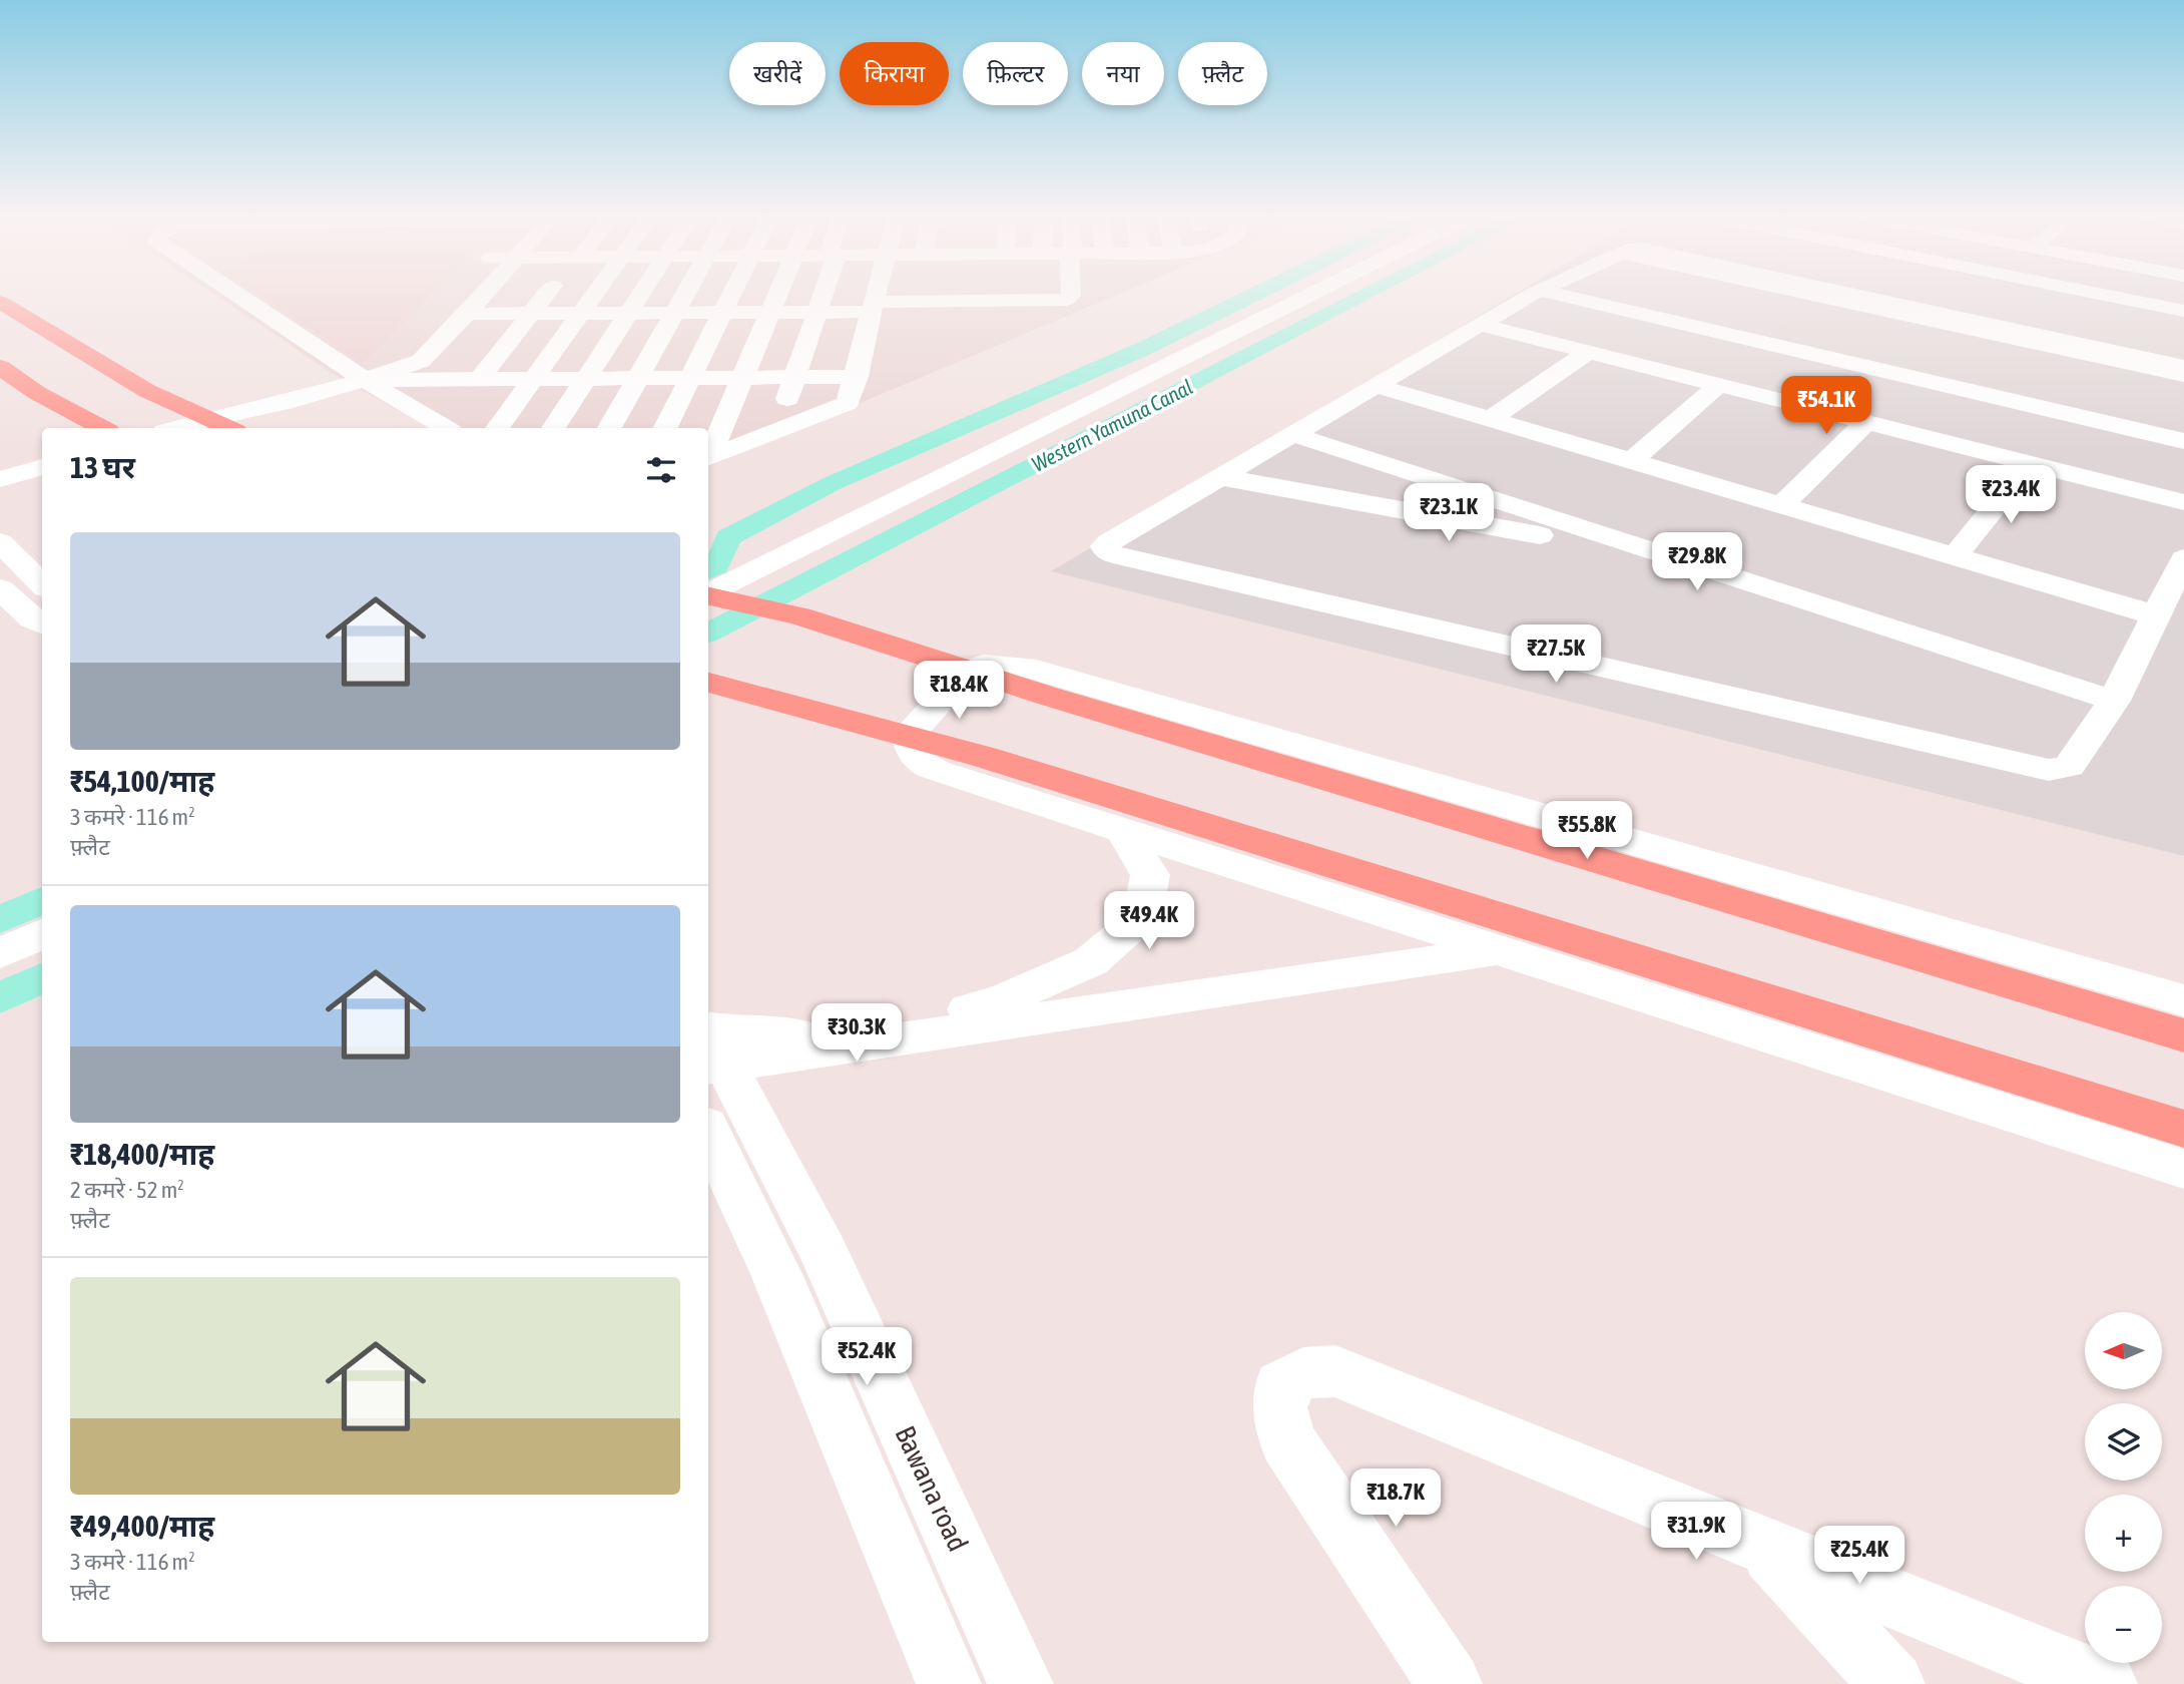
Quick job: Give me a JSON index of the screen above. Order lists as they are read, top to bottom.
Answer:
{
  "streets": {
    "street": ["Bawana road"]
  },
  "water": ["Western Yamuna Canal"],
  "north": "left",
  "page": {
    "chip": [
      "खरीदें",
      "किराया",
      "फ़िल्टर",
      "नया",
      "फ़्लैट"
    ],
    "price": [
      "₹54.1K",
      "₹23.4K",
      "₹23.1K",
      "₹29.8K",
      "₹27.5K",
      "₹18.4K",
      "₹55.8K",
      "₹49.4K",
      "₹30.3K",
      "₹52.4K",
      "₹18.7K",
      "₹31.9K",
      "₹25.4K"
    ],
    "heading": "13 घर",
    "list": [
      {
        "name": "₹54,100/माह",
        "note": "3 कमरे · 116 m² · फ़्लैट"
      },
      {
        "name": "₹18,400/माह",
        "note": "2 कमरे · 52 m² · फ़्लैट"
      },
      {
        "name": "₹49,400/माह",
        "note": "3 कमरे · 116 m² · फ़्लैट"
      }
    ],
    "map_buttons": ["+", "−"]
  }
}
